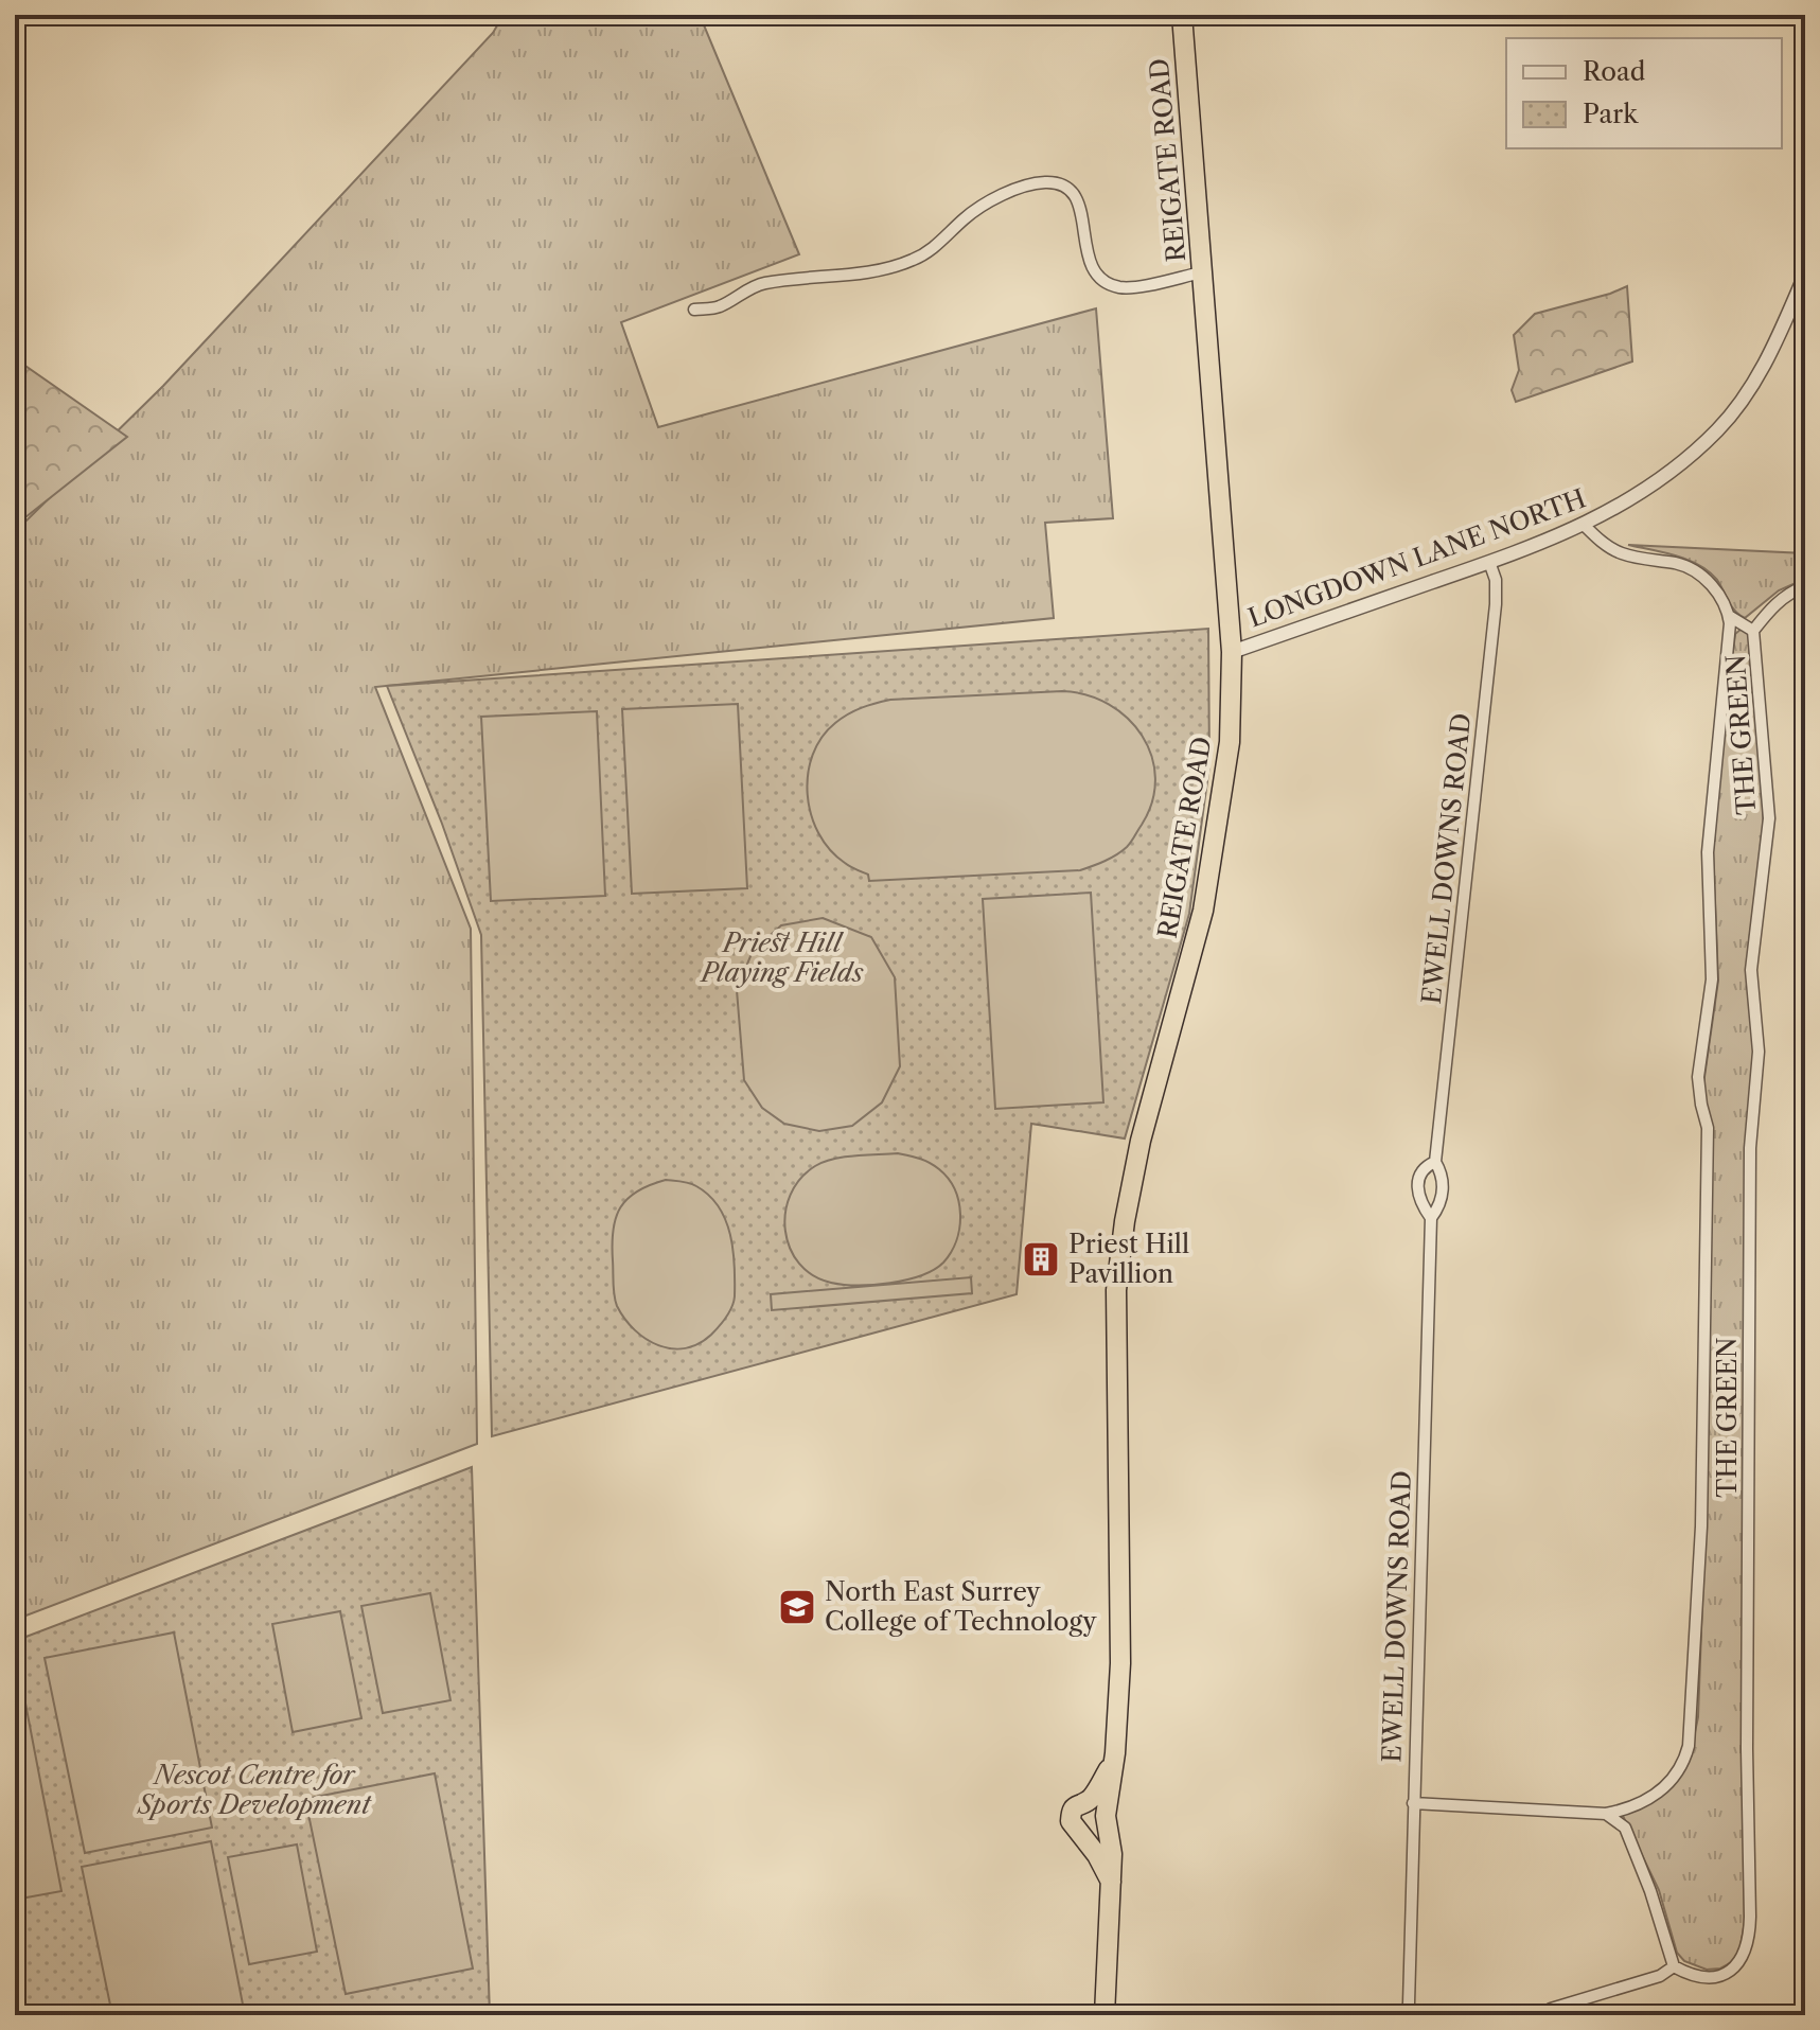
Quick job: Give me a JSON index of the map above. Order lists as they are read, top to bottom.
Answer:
{
  "streets": {
    "highway": ["REIGATE ROAD"],
    "street": ["LONGDOWN LANE NORTH", "THE GREEN", "EWELL DOWNS ROAD"]
  },
  "crossings": [
    ["REIGATE ROAD", "LONGDOWN LANE NORTH"],
    ["LONGDOWN LANE NORTH", "THE GREEN"],
    ["LONGDOWN LANE NORTH", "EWELL DOWNS ROAD"],
    ["THE GREEN", "EWELL DOWNS ROAD"]
  ],
  "parks": ["Priest Hill Playing Fields", "Nescot Centre for Sports Development"],
  "places": {
    "building": ["Priest Hill Pavillion"],
    "school or university": ["North East Surrey College of Technology"]
  },
  "legend": ["Road", "Park"]
}
